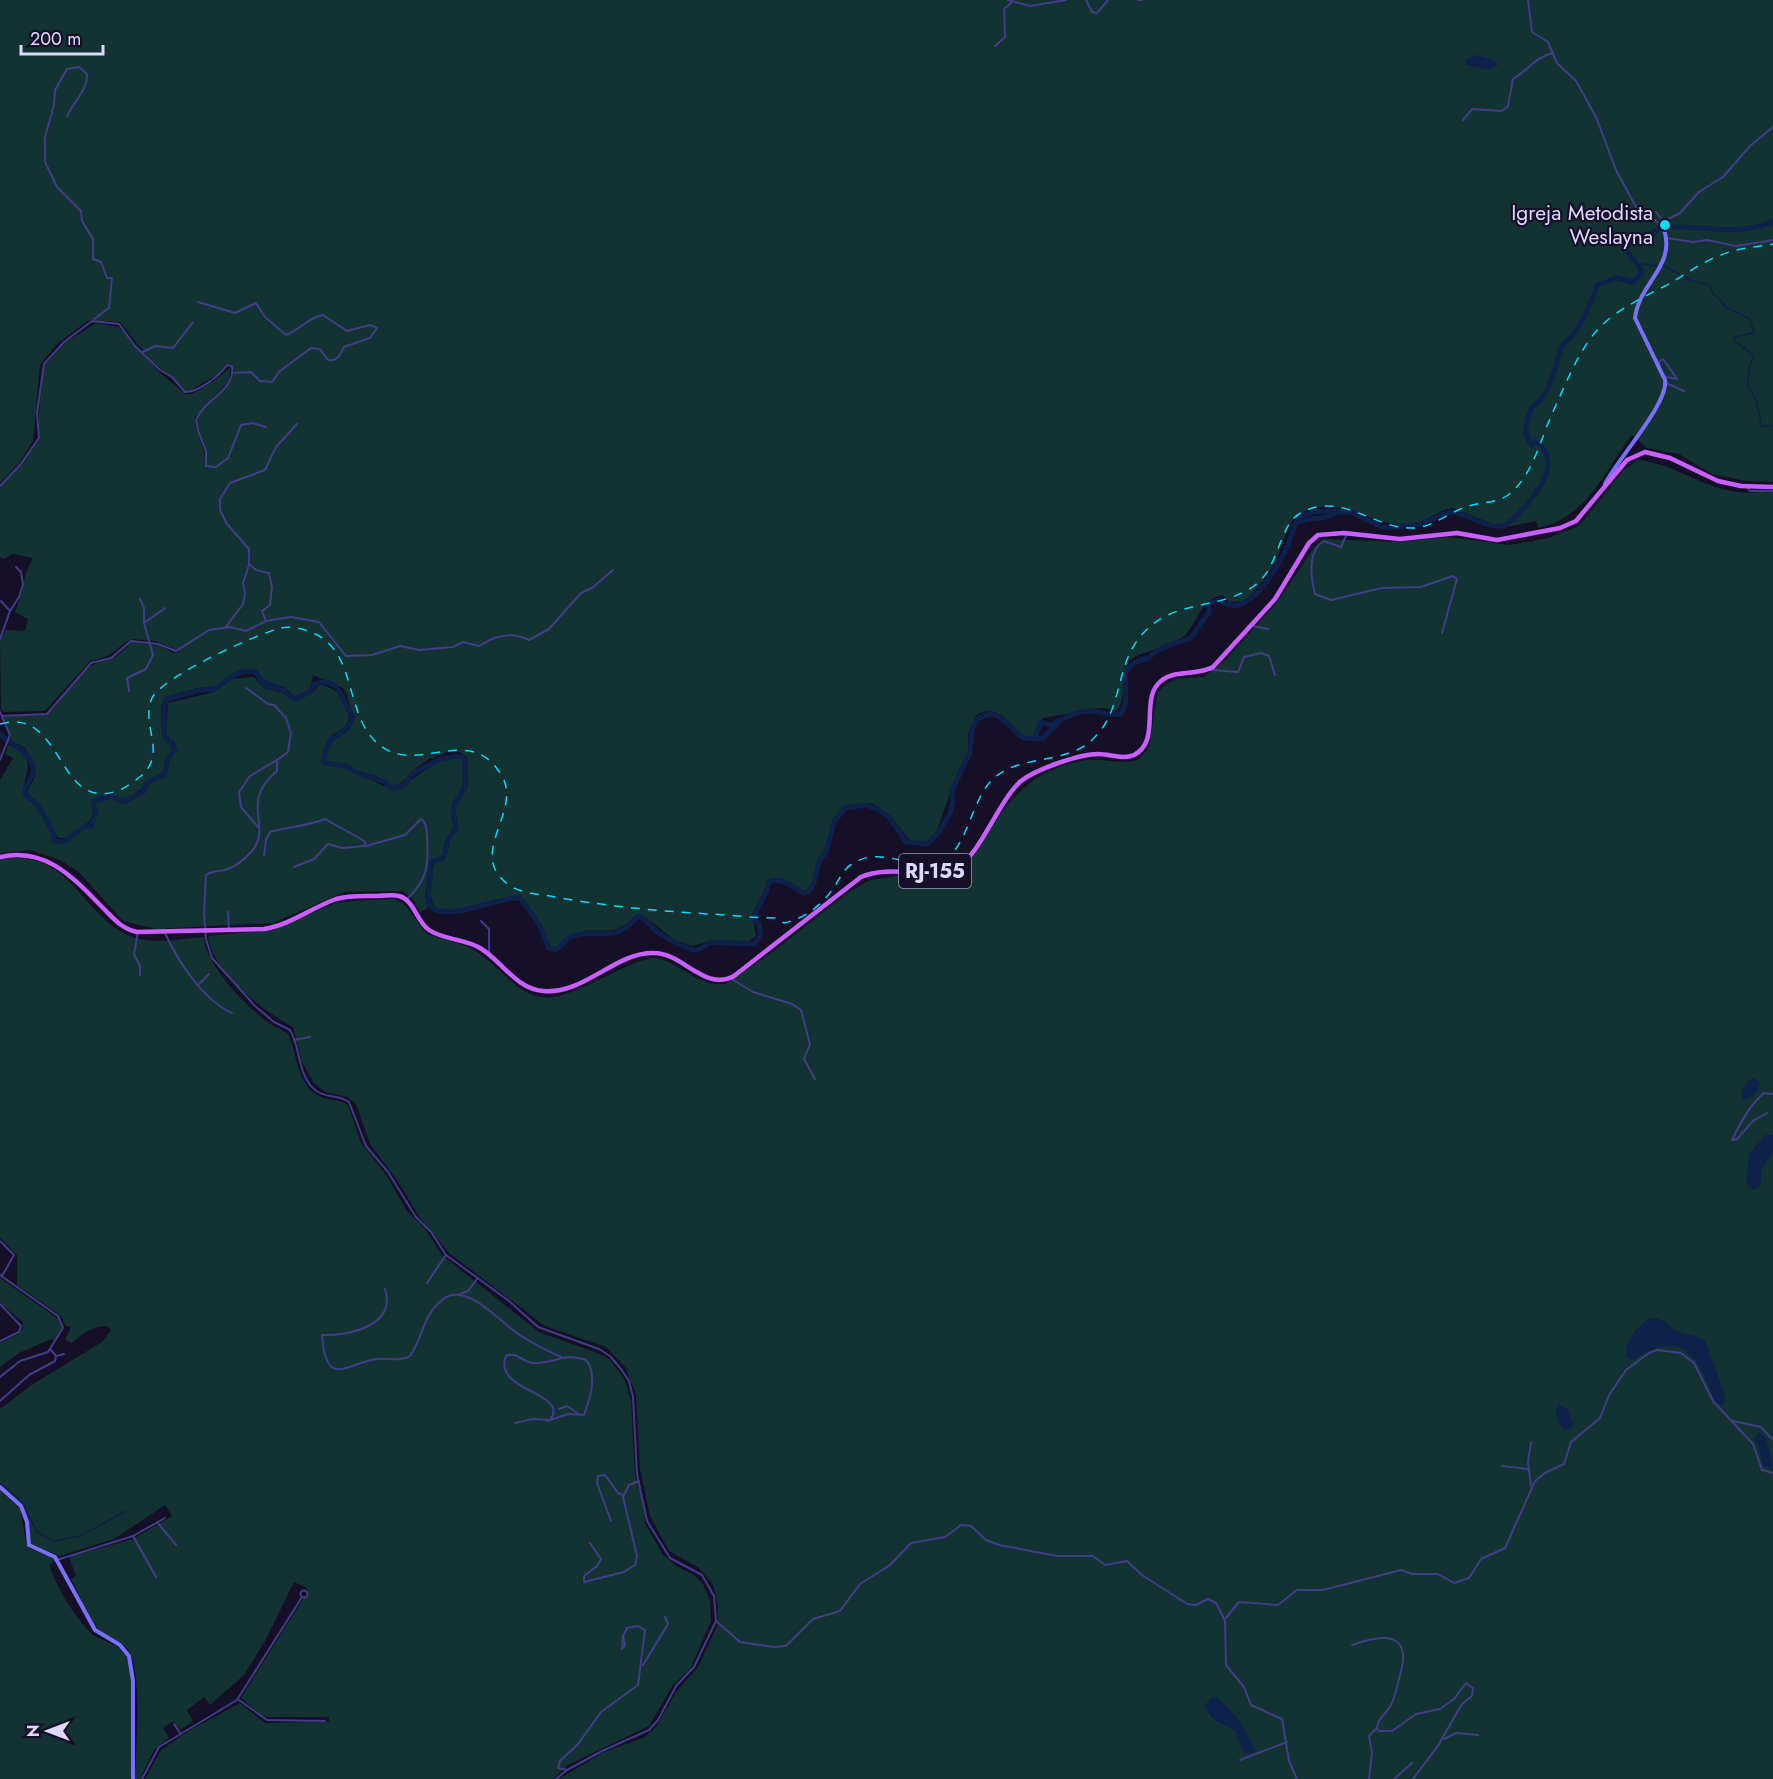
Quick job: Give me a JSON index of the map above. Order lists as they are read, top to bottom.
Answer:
{
  "streets": {
    "main road": ["RJ-155"]
  },
  "places": ["Igreja Metodista Weslayna"],
  "scale_bar": "200 m",
  "north": "left"
}
